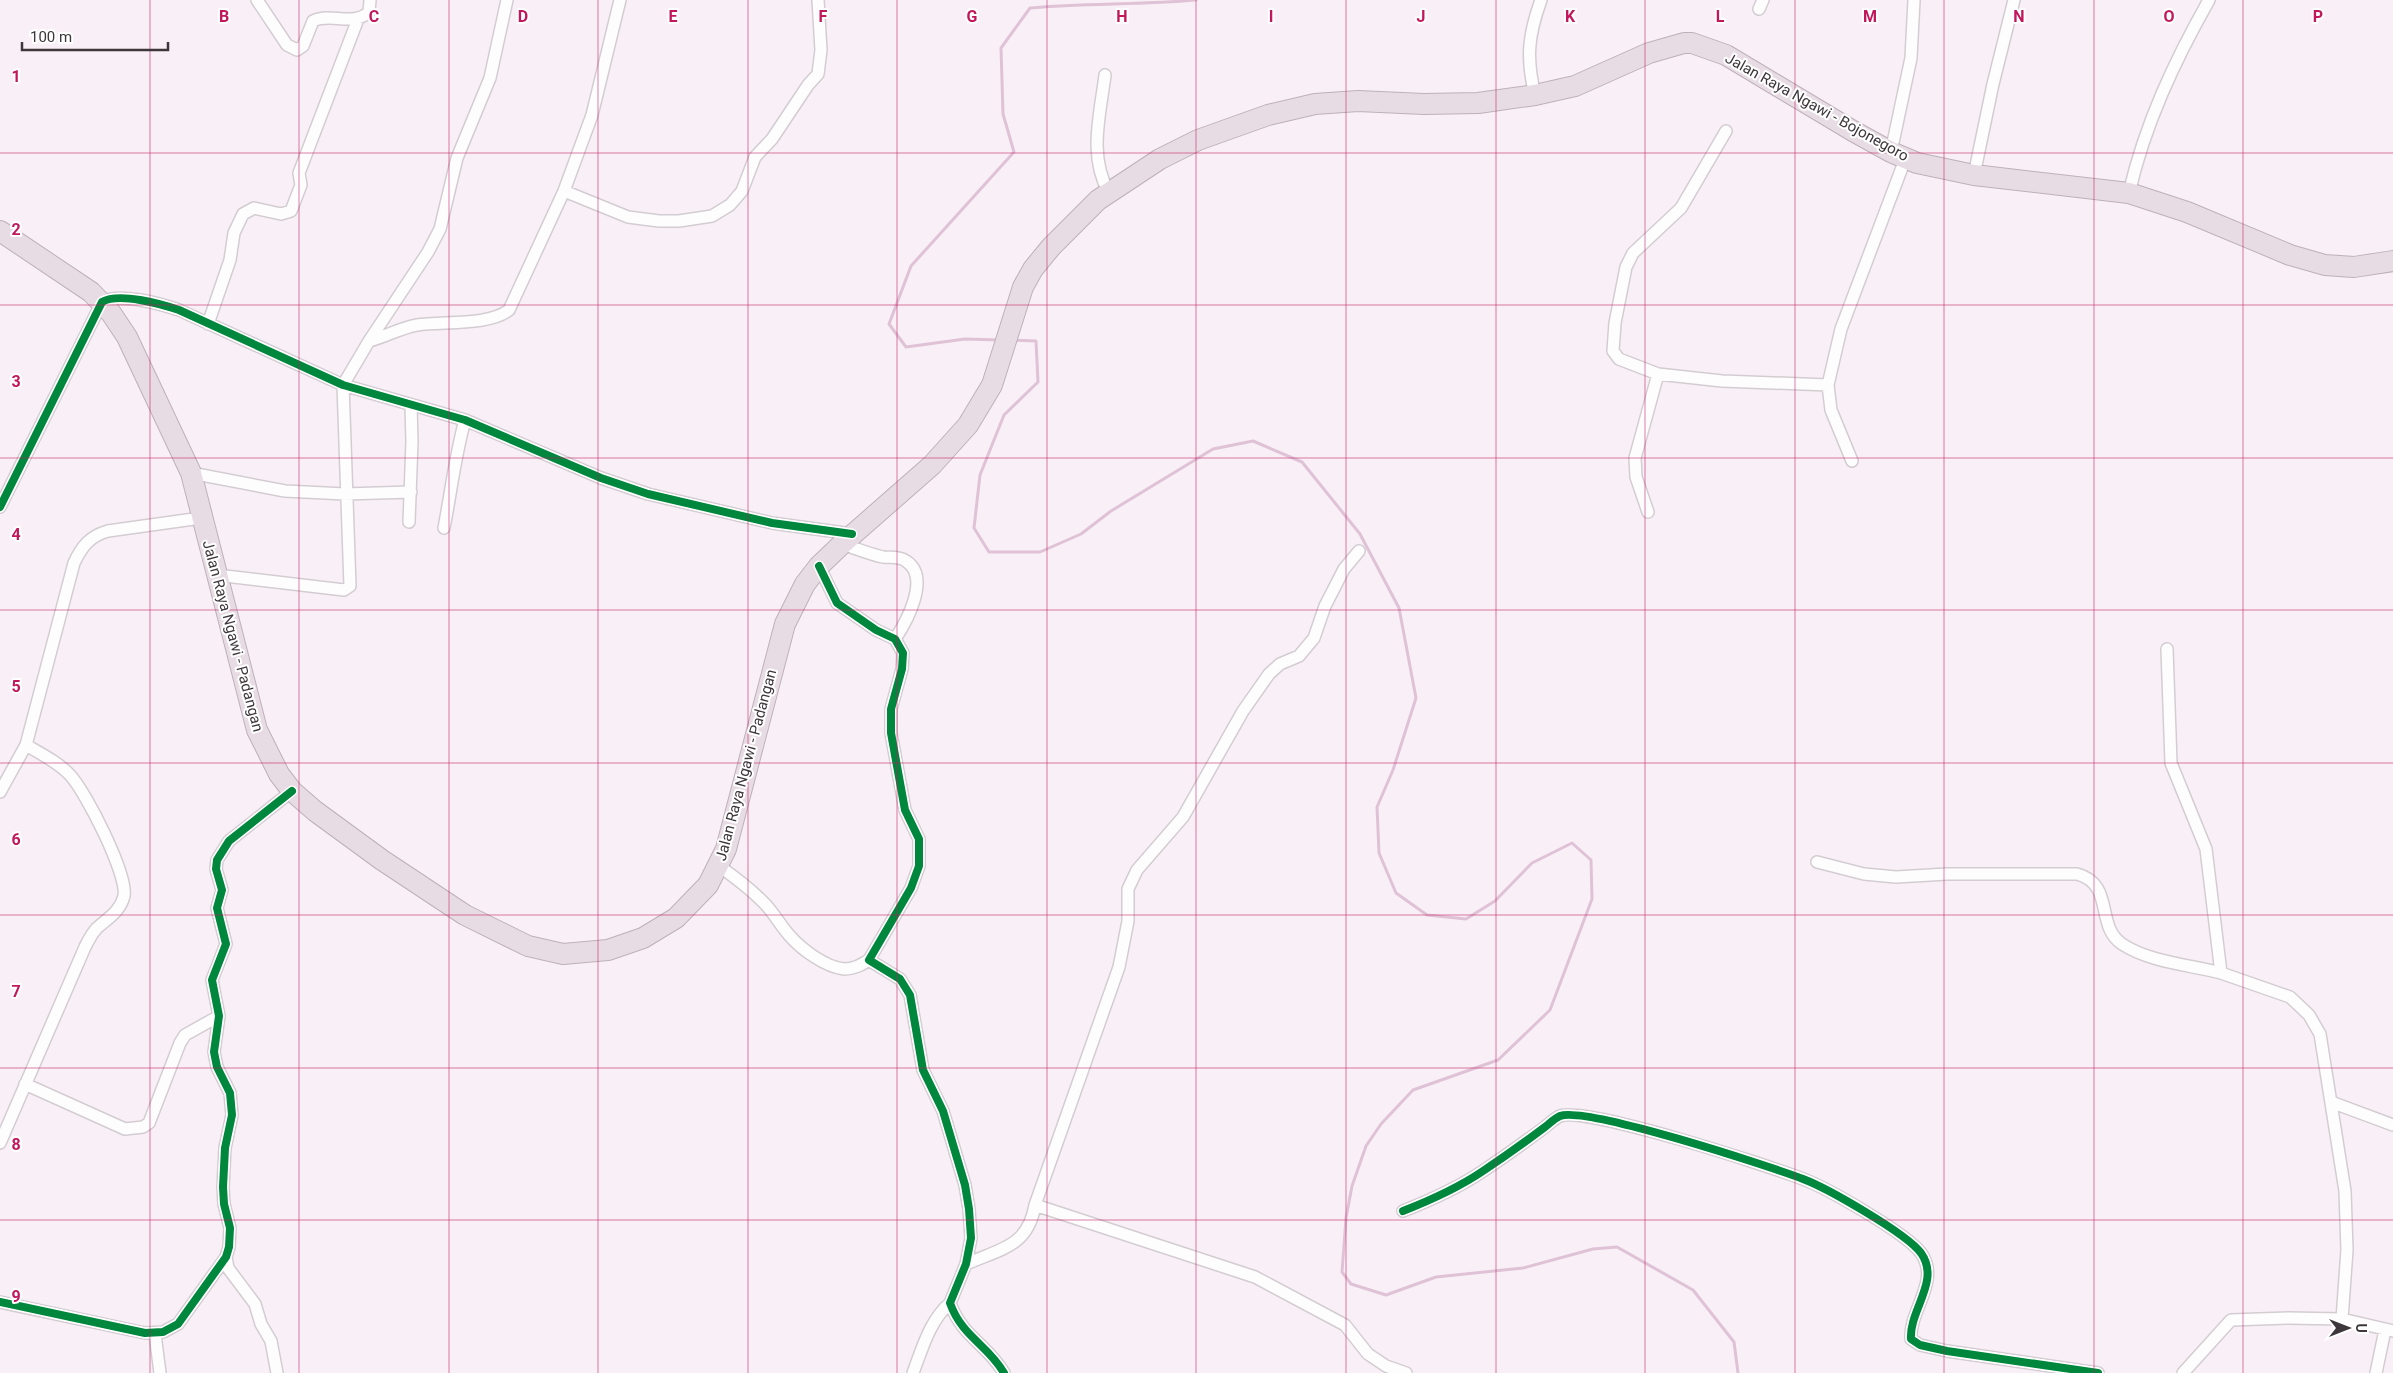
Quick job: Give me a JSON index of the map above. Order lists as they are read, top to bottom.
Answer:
{
  "streets": {
    "highway": ["Jalan Raya Ngawi - Bojonegoro", "Jalan Raya Ngawi - Padangan"]
  },
  "crossings": [
    ["Jalan Raya Ngawi - Bojonegoro", "Jalan Raya Ngawi - Padangan"]
  ],
  "scale_bar": "100 m",
  "north": "right",
  "grid": {
    "columns": [
      "B",
      "C",
      "D",
      "E",
      "F",
      "G",
      "H",
      "I",
      "J",
      "K",
      "L",
      "M",
      "N",
      "O",
      "P"
    ],
    "rows": [
      "1",
      "2",
      "3",
      "4",
      "5",
      "6",
      "7",
      "8",
      "9"
    ]
  }
}
